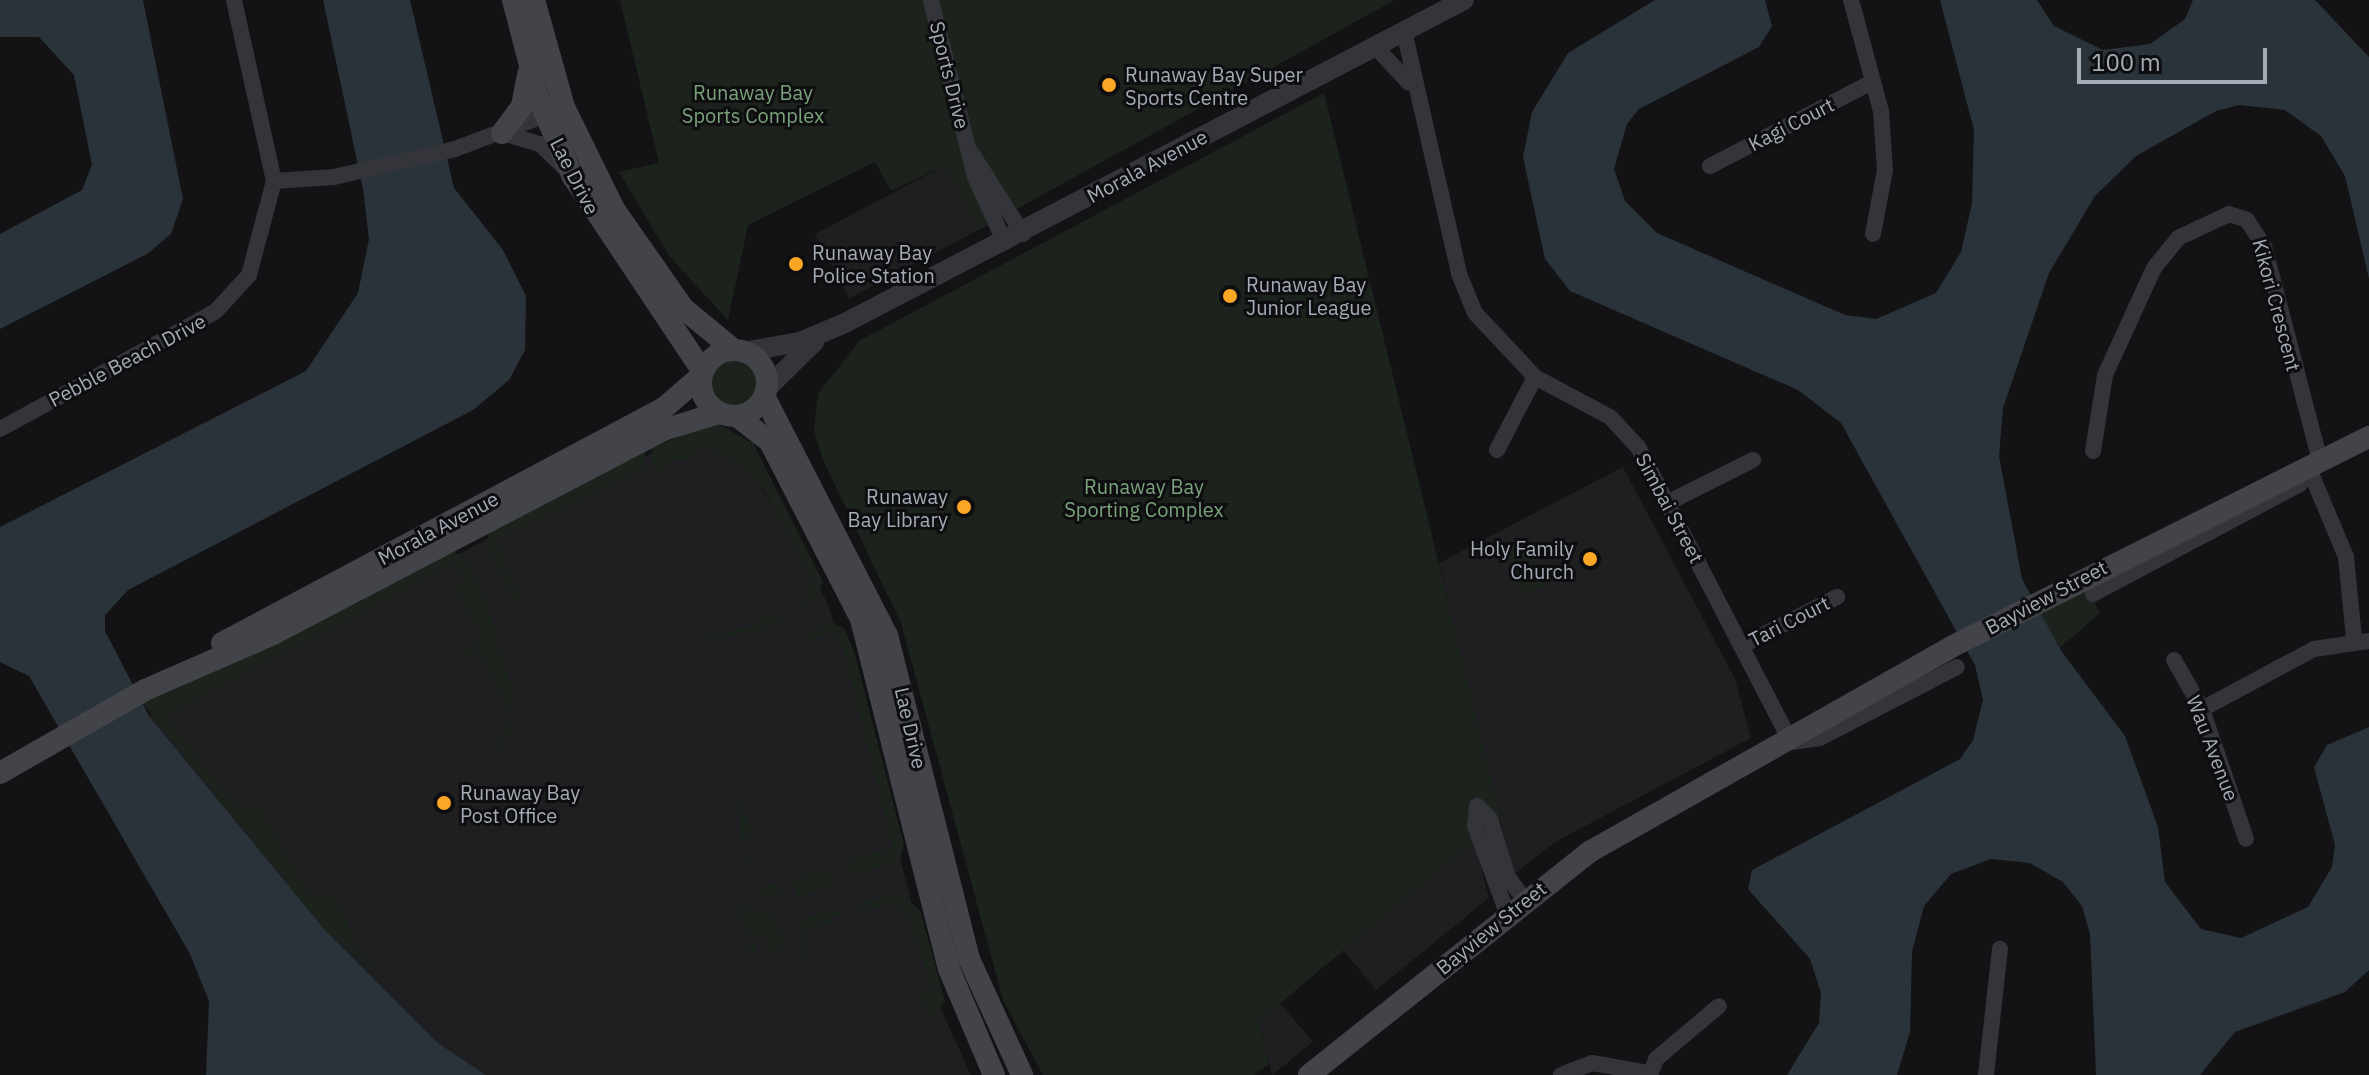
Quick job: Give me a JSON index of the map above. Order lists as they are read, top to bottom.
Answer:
{
  "streets": {
    "main road": ["Morala Avenue", "Lae Drive", "Bayview Street"],
    "street": [
      "Sports Drive",
      "Kagi Court",
      "Kikori Crescent",
      "Pebble Beach Drive",
      "Simbai Street",
      "Tari Court",
      "Wau Avenue"
    ]
  },
  "crossings": [
    ["Sports Drive", "Morala Avenue"],
    ["Morala Avenue", "Lae Drive"],
    ["Morala Avenue", "Simbai Street"],
    ["Kikori Crescent", "Bayview Street"],
    ["Simbai Street", "Bayview Street"],
    ["Simbai Street", "Tari Court"]
  ],
  "parks": ["Runaway Bay Sports Complex", "Runaway Bay Sporting Complex"],
  "places": [
    "Runaway Bay Super Sports Centre",
    "Runaway Bay Police Station",
    "Runaway Bay Junior League",
    "Runaway Bay Library",
    "Holy Family Church",
    "Runaway Bay Post Office"
  ],
  "scale_bar": "100 m"
}
